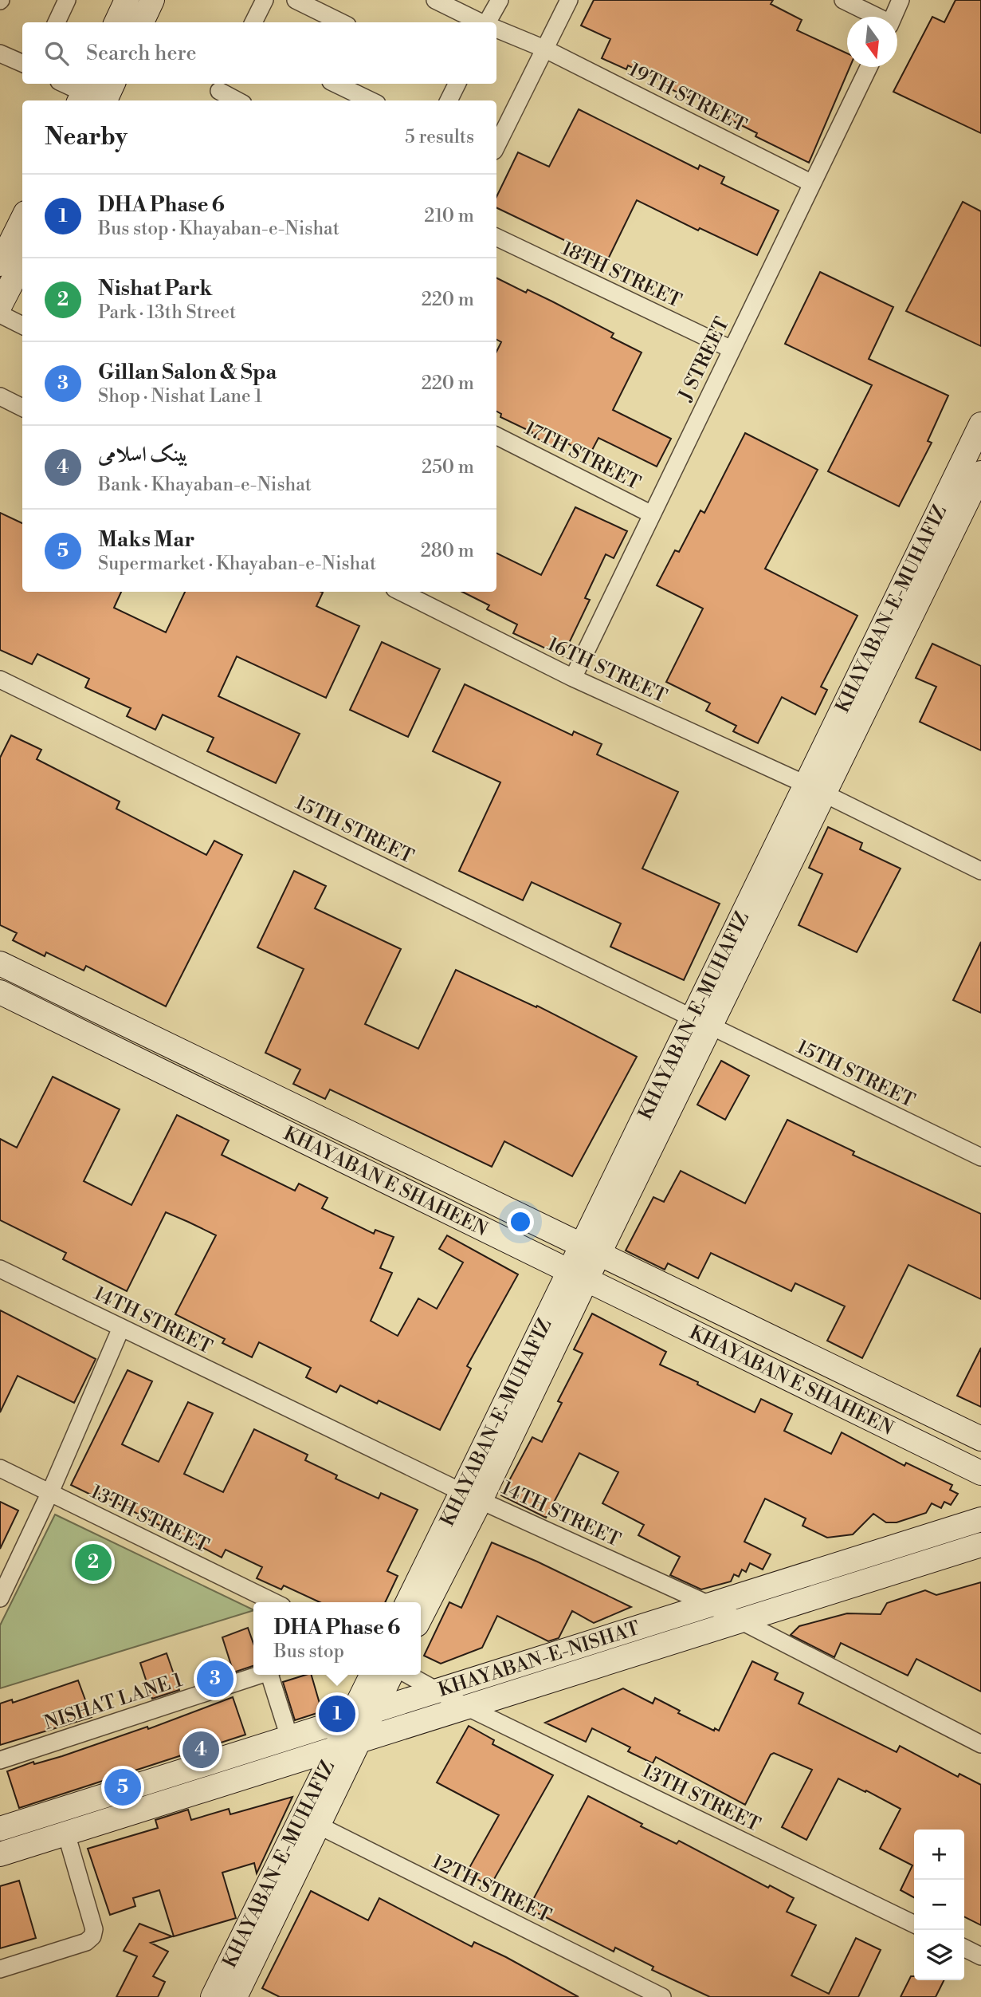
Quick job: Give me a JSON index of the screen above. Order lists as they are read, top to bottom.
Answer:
{
  "streets": {
    "street": [
      "19TH STREET",
      "18TH STREET",
      "J STREET",
      "17TH STREET",
      "KHAYABAN-E-MUHAFIZ",
      "16TH STREET",
      "15TH STREET",
      "KHAYABAN E SHAHEEN",
      "14TH STREET",
      "13TH STREET",
      "KHAYABAN-E-NISHAT",
      "NISHAT LANE 1",
      "12TH STREET"
    ]
  },
  "crossings": [
    ["19TH STREET", "J STREET"],
    ["18TH STREET", "J STREET"],
    ["J STREET", "17TH STREET"],
    ["J STREET", "16TH STREET"],
    ["KHAYABAN-E-MUHAFIZ", "16TH STREET"],
    ["KHAYABAN-E-MUHAFIZ", "15TH STREET"],
    ["KHAYABAN-E-MUHAFIZ", "KHAYABAN E SHAHEEN"],
    ["KHAYABAN-E-MUHAFIZ", "14TH STREET"],
    ["KHAYABAN-E-MUHAFIZ", "KHAYABAN-E-NISHAT"],
    ["KHAYABAN-E-MUHAFIZ", "12TH STREET"],
    ["14TH STREET", "KHAYABAN-E-NISHAT"],
    ["13TH STREET", "KHAYABAN-E-NISHAT"]
  ],
  "north": "bottom",
  "page": {
    "search": "Search here",
    "heading": ["Nearby", "5 results"],
    "list": [
      {
        "mark": "1",
        "name": "DHA Phase 6",
        "note": "Bus stop · Khayaban-e-Nishat",
        "value": "210 m"
      },
      {
        "mark": "2",
        "name": "Nishat Park",
        "note": "Park · 13th Street",
        "value": "220 m"
      },
      {
        "mark": "3",
        "name": "Gillan Salon & Spa",
        "note": "Shop · Nishat Lane 1",
        "value": "220 m"
      },
      {
        "mark": "4",
        "name": "بینک اسلامی",
        "note": "Bank · Khayaban-e-Nishat",
        "value": "250 m"
      },
      {
        "mark": "5",
        "name": "Maks Mar",
        "note": "Supermarket · Khayaban-e-Nishat",
        "value": "280 m"
      }
    ],
    "pins": [
      "2",
      "3",
      "1",
      "4",
      "5"
    ],
    "popup": ["DHA Phase 6", "Bus stop"],
    "map_buttons": ["+", "−"]
  }
}
